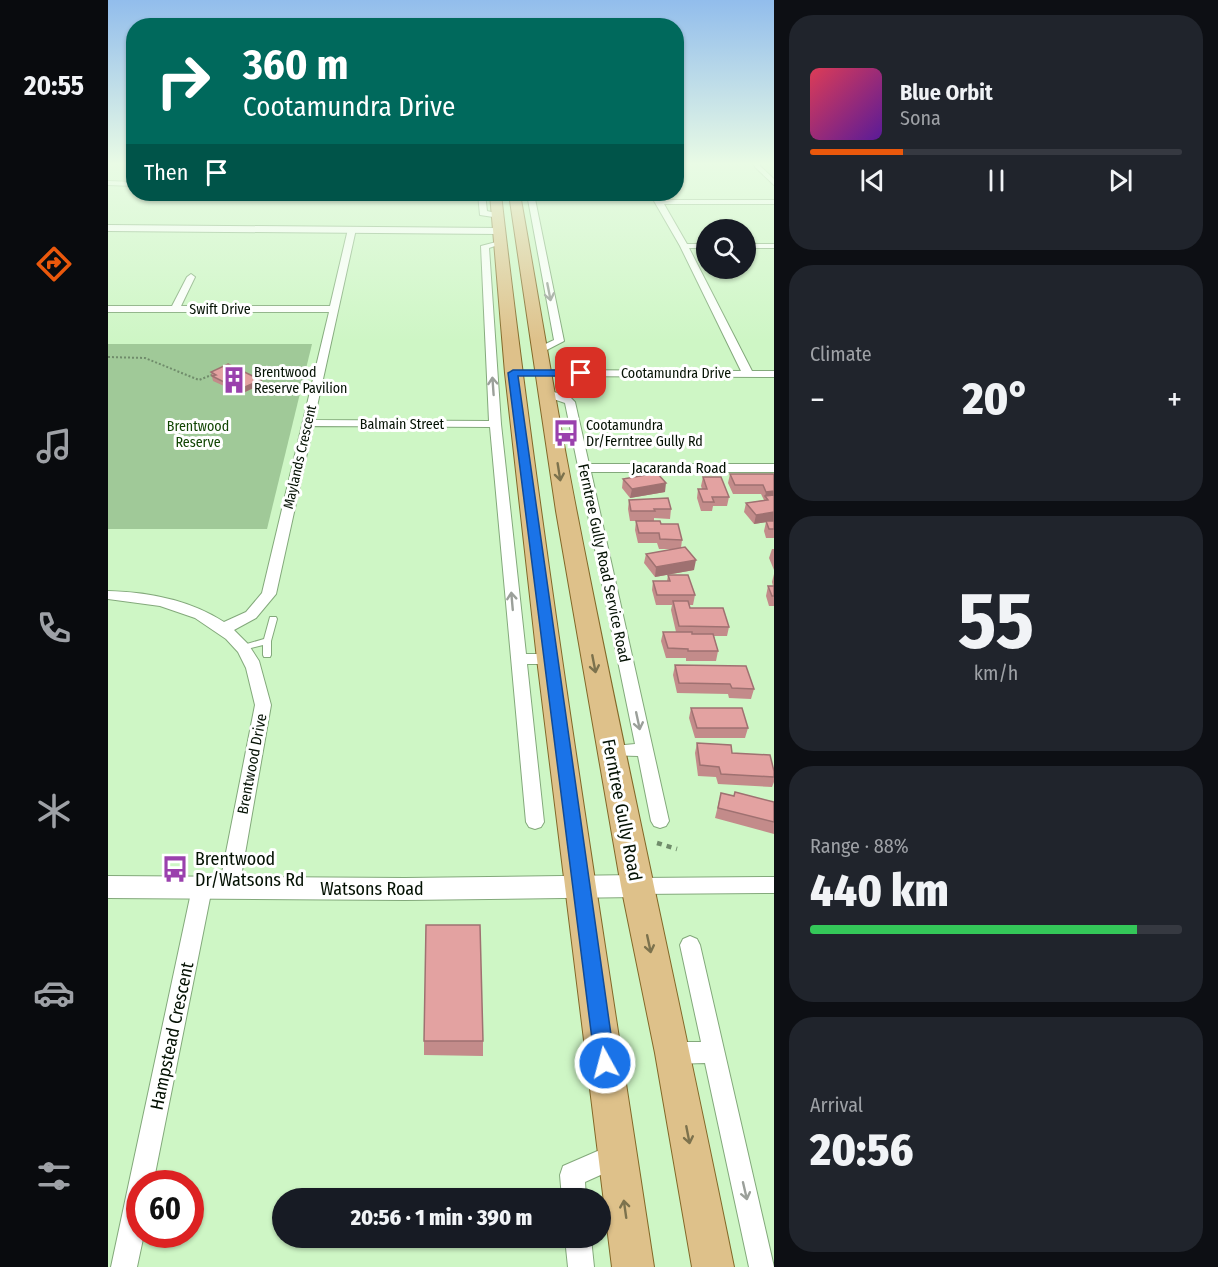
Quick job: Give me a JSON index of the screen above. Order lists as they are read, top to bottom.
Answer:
{
  "streets": {
    "main road": ["Ferntree Gully Road"],
    "street": [
      "Swift Drive",
      "Cootamundra Drive",
      "Balmain Street",
      "Maylands Crescent",
      "Jacaranda Road",
      "Ferntree Gully Road Service Road",
      "Brentwood Drive",
      "Watsons Road",
      "Hampstead Crescent"
    ]
  },
  "crossings": [
    ["Swift Drive", "Maylands Crescent"],
    ["Cootamundra Drive", "Ferntree Gully Road Service Road"],
    ["Cootamundra Drive", "Ferntree Gully Road"],
    ["Balmain Street", "Maylands Crescent"],
    ["Maylands Crescent", "Brentwood Drive"],
    ["Jacaranda Road", "Ferntree Gully Road Service Road"],
    ["Ferntree Gully Road Service Road", "Ferntree Gully Road"],
    ["Brentwood Drive", "Watsons Road"],
    ["Ferntree Gully Road", "Watsons Road"],
    ["Watsons Road", "Hampstead Crescent"]
  ],
  "parks": ["Brentwood Reserve"],
  "places": {
    "building": ["Brentwood Reserve Pavilion"],
    "bus stop": ["Cootamundra Dr/Ferntree Gully Rd", "Brentwood Dr/Watsons Rd"]
  },
  "page": {
    "tabs": "20:55",
    "turn": ["360 m", "Cootamundra Drive"],
    "song": ["Blue Orbit", "Sona"],
    "then": "Then",
    "tile": [
      "Climate",
      ["55", "km/h"],
      ["Range · 88%", "440 km"],
      ["Arrival", "20:56"]
    ],
    "heat": ["−", "20°", "+"],
    "limit": "60",
    "trip": "20:56 · 1 min · 390 m"
  }
}
